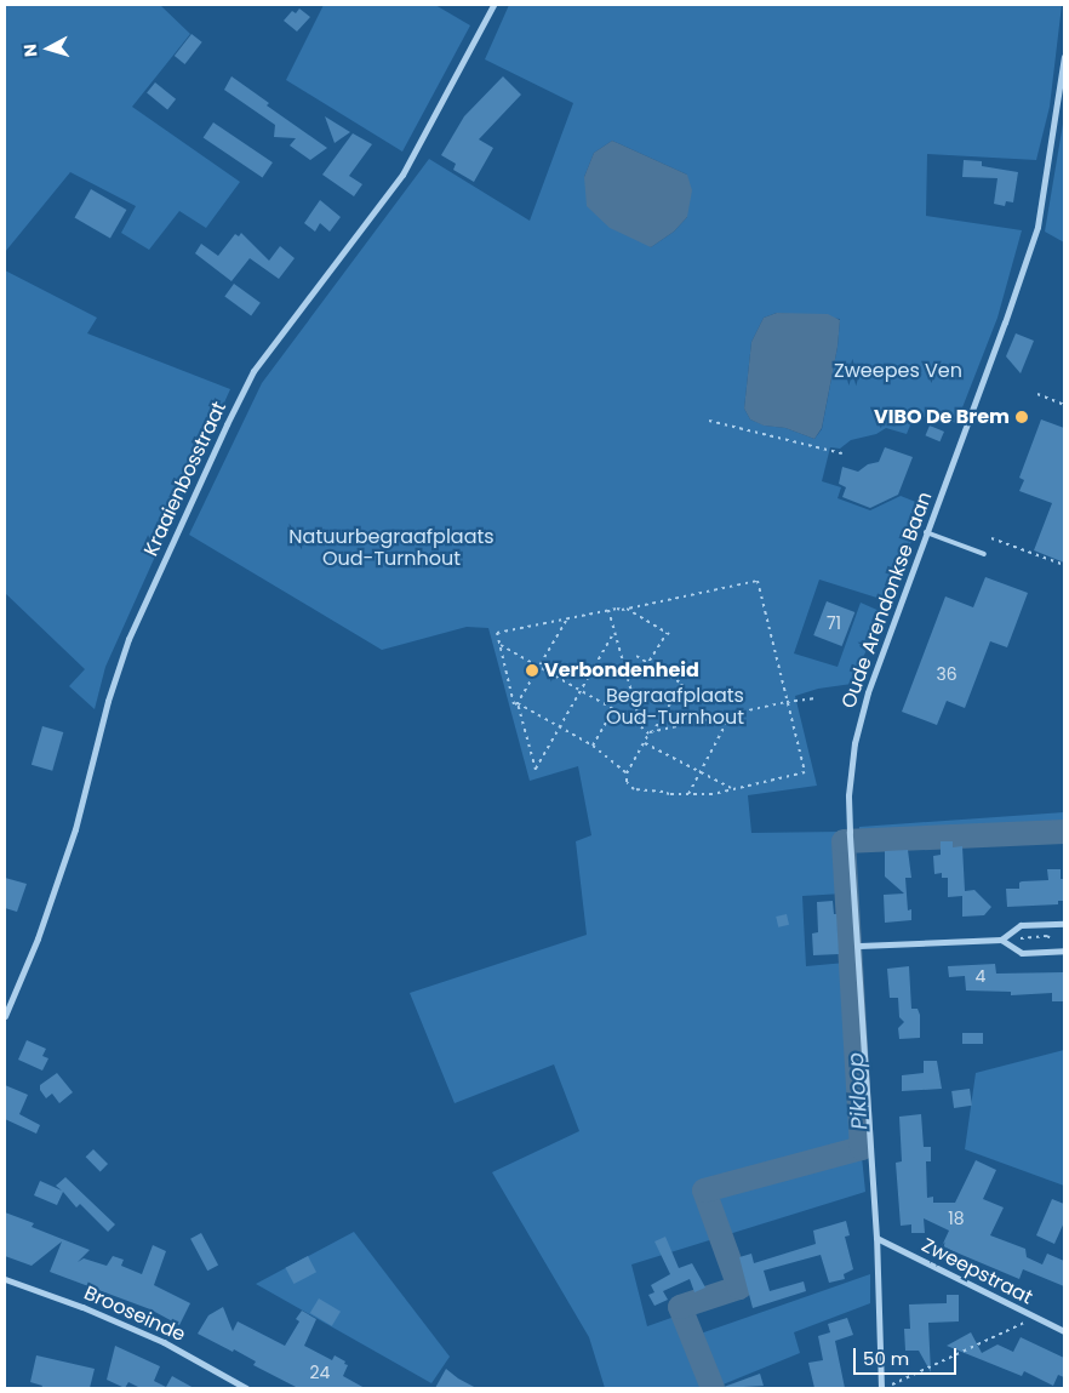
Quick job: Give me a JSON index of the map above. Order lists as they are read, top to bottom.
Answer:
{
  "streets": {
    "street": [
      "Kraaienbosstraat",
      "Oude Arendonkse Baan",
      "Zweepstraat",
      "Brooseinde"
    ]
  },
  "crossings": [
    ["Oude Arendonkse Baan", "Zweepstraat"]
  ],
  "water": ["Pikloop"],
  "parks": ["Zweepes Ven", "Natuurbegraafplaats Oud-Turnhout", "Begraafplaats Oud-Turnhout"],
  "places": ["VIBO De Brem", "Verbondenheid"],
  "house_numbers": [
    "71",
    "36",
    "4",
    "18",
    "24"
  ],
  "scale_bar": "50 m",
  "north": "left"
}
